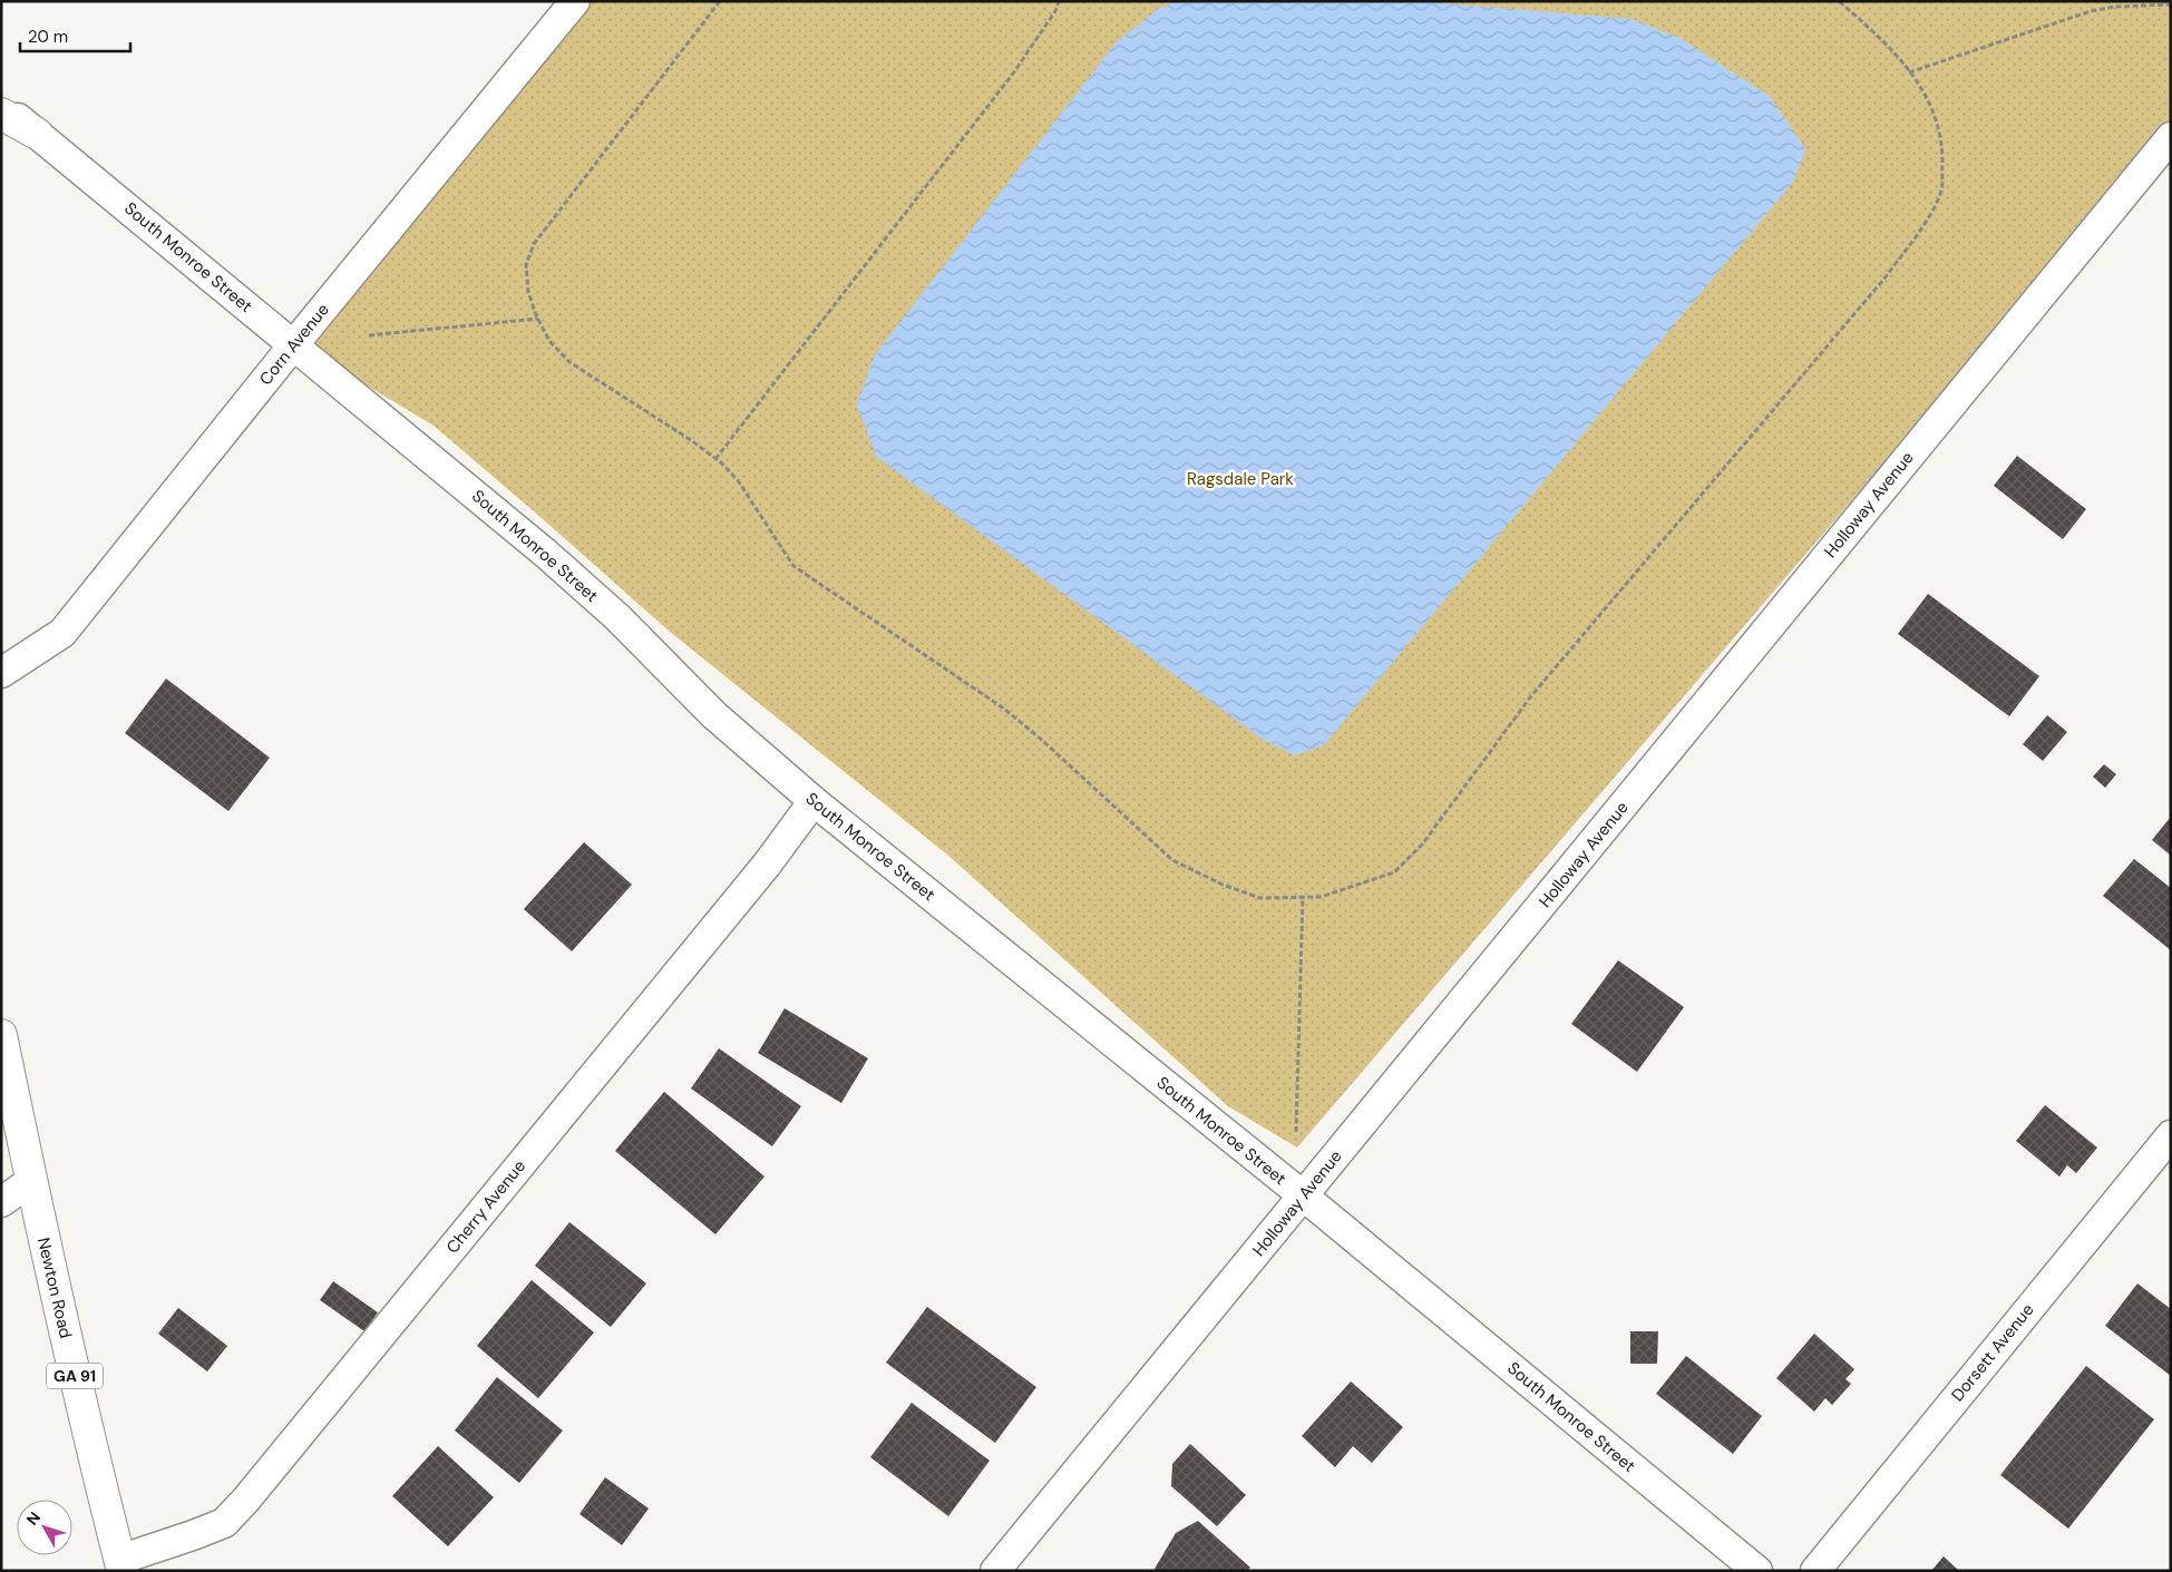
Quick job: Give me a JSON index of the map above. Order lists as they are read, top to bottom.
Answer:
{
  "streets": {
    "main road": ["Newton Road", "GA 91"],
    "street": [
      "South Monroe Street",
      "Corn Avenue",
      "Holloway Avenue",
      "Cherry Avenue",
      "Dorsett Avenue"
    ]
  },
  "crossings": [
    ["South Monroe Street", "Corn Avenue"],
    ["South Monroe Street", "Holloway Avenue"],
    ["South Monroe Street", "Cherry Avenue"],
    ["Cherry Avenue", "Newton Road"]
  ],
  "parks": ["Ragsdale Park"],
  "scale_bar": "20 m",
  "north": "top left"
}
